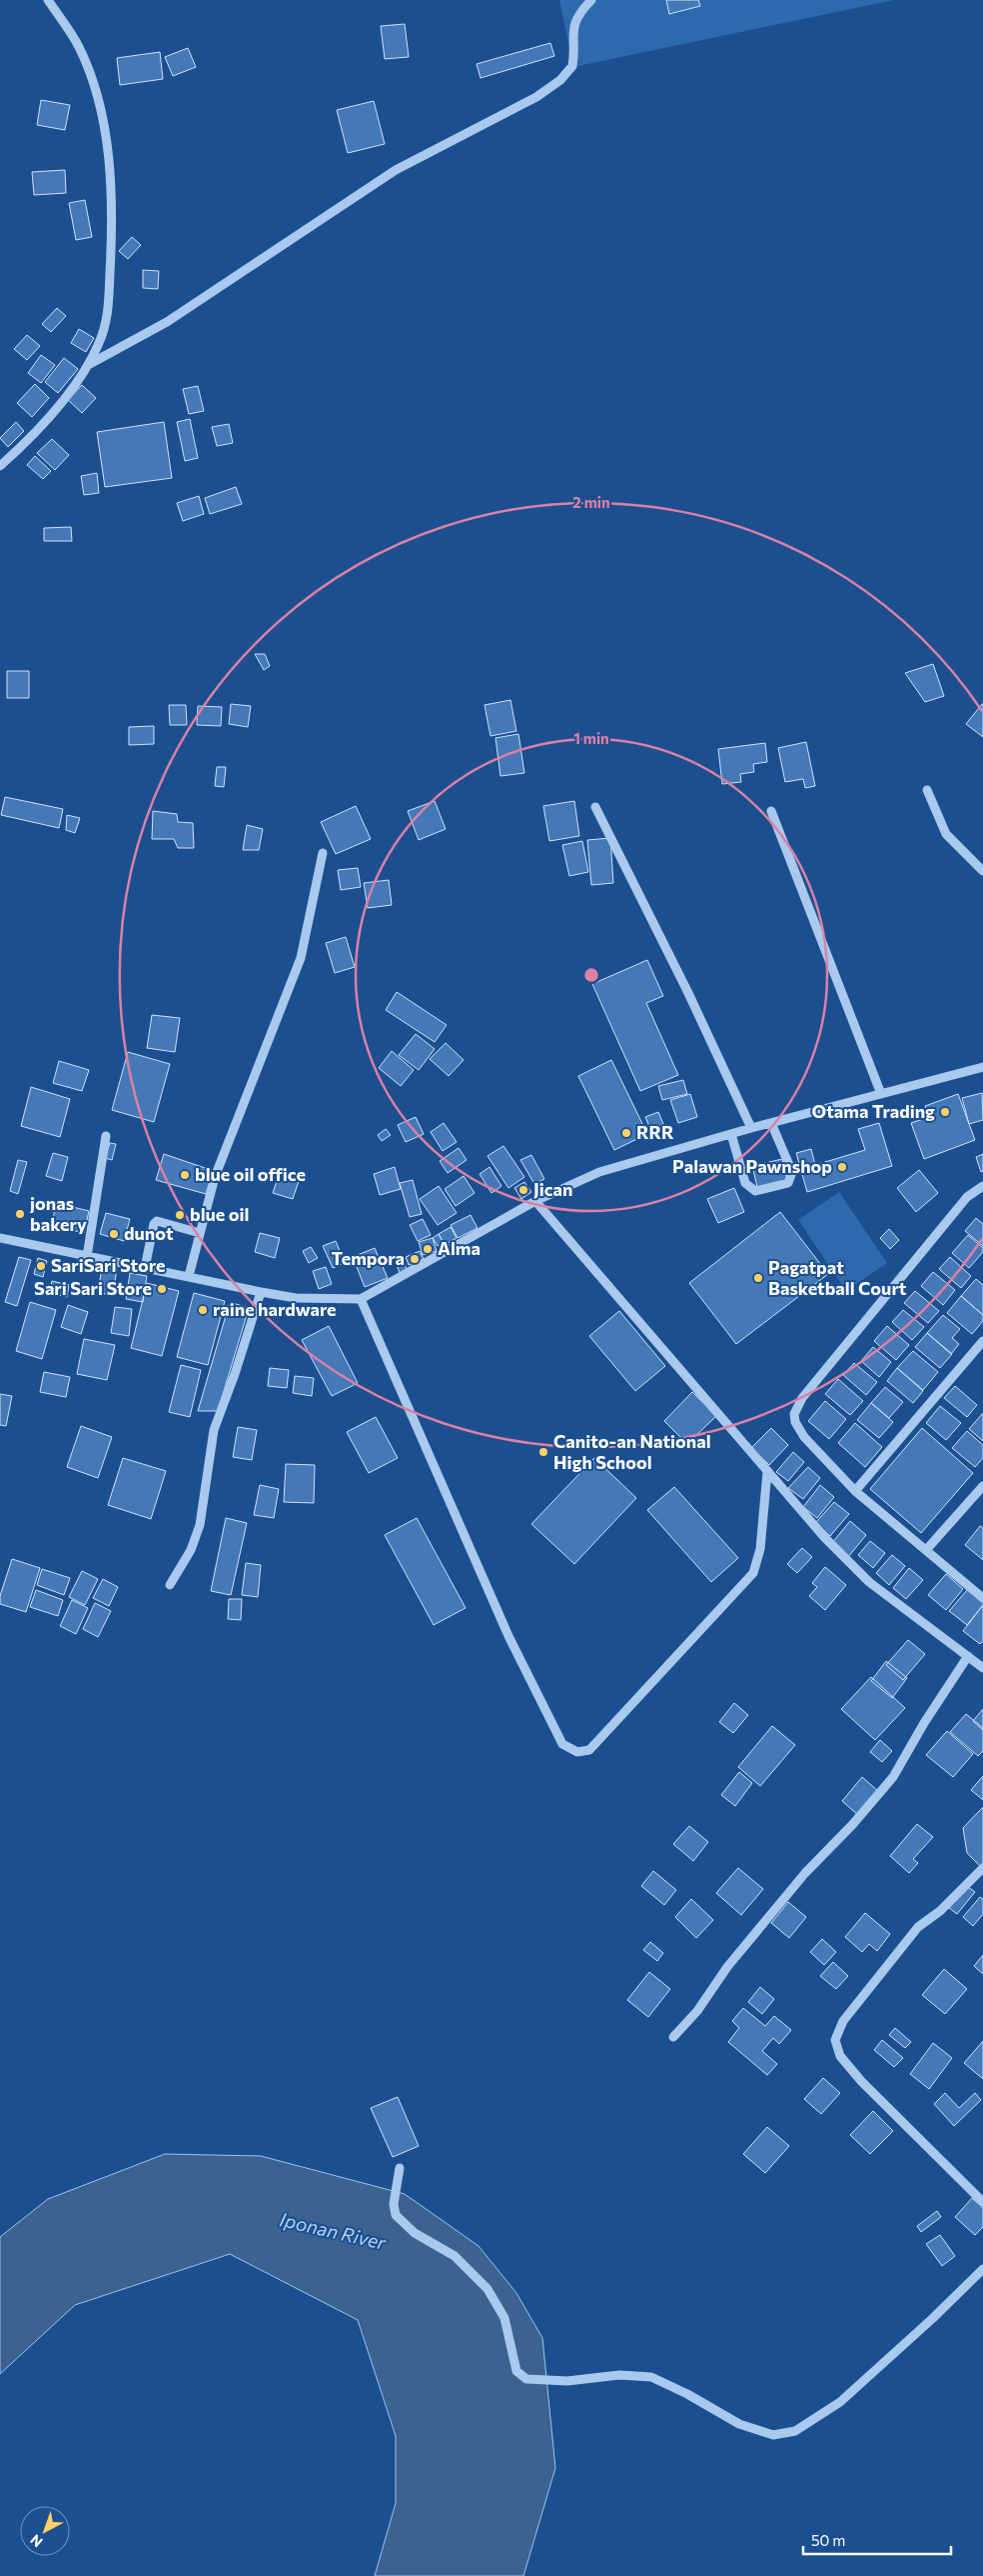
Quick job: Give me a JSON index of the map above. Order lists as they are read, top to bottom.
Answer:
{
  "water": ["Iponan River"],
  "places": [
    "Otama Trading",
    "RRR",
    "Palawan Pawnshop",
    "blue oil office",
    "Jican",
    "jonas bakery",
    "blue oil",
    "dunot",
    "Alma",
    "Tempora",
    "SariSari Store",
    "Pagatpat Basketball Court",
    "Sari Sari Store",
    "raine hardware",
    "Canito-an National High School"
  ],
  "scale_bar": "50 m",
  "north": "bottom left",
  "rings": ["2 min", "1 min"]
}
